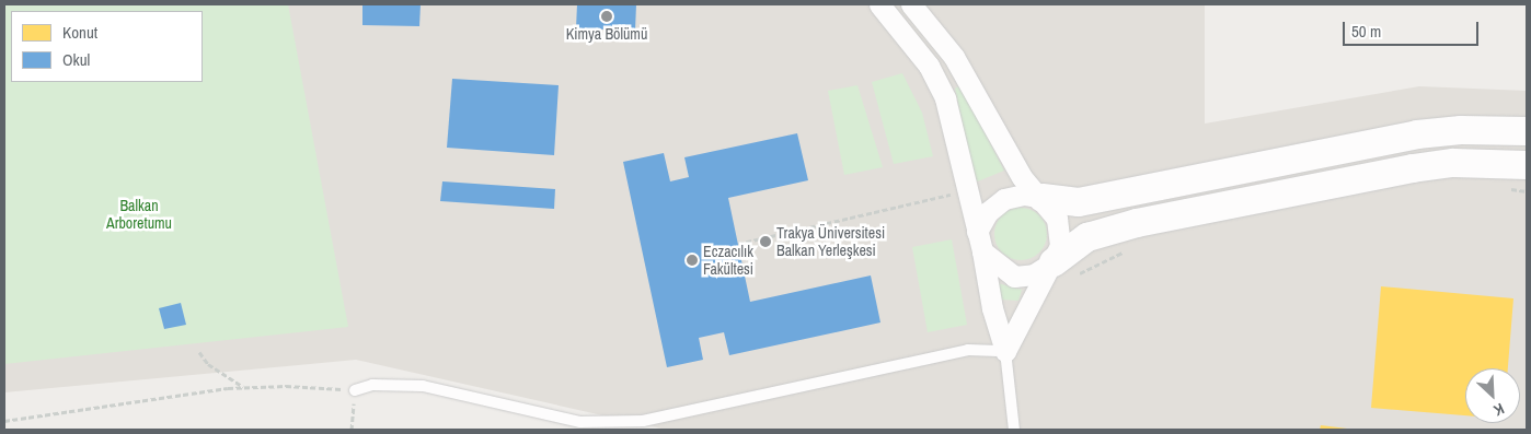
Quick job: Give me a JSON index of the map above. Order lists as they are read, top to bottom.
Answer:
{
  "parks": ["Balkan Arboretumu"],
  "places": ["Kimya Bölümü", "Trakya Üniversitesi Balkan Yerleşkesi", "Eczacılık Fakültesi"],
  "legend": ["Konut", "Okul"],
  "scale_bar": "50 m",
  "north": "bottom right"
}
